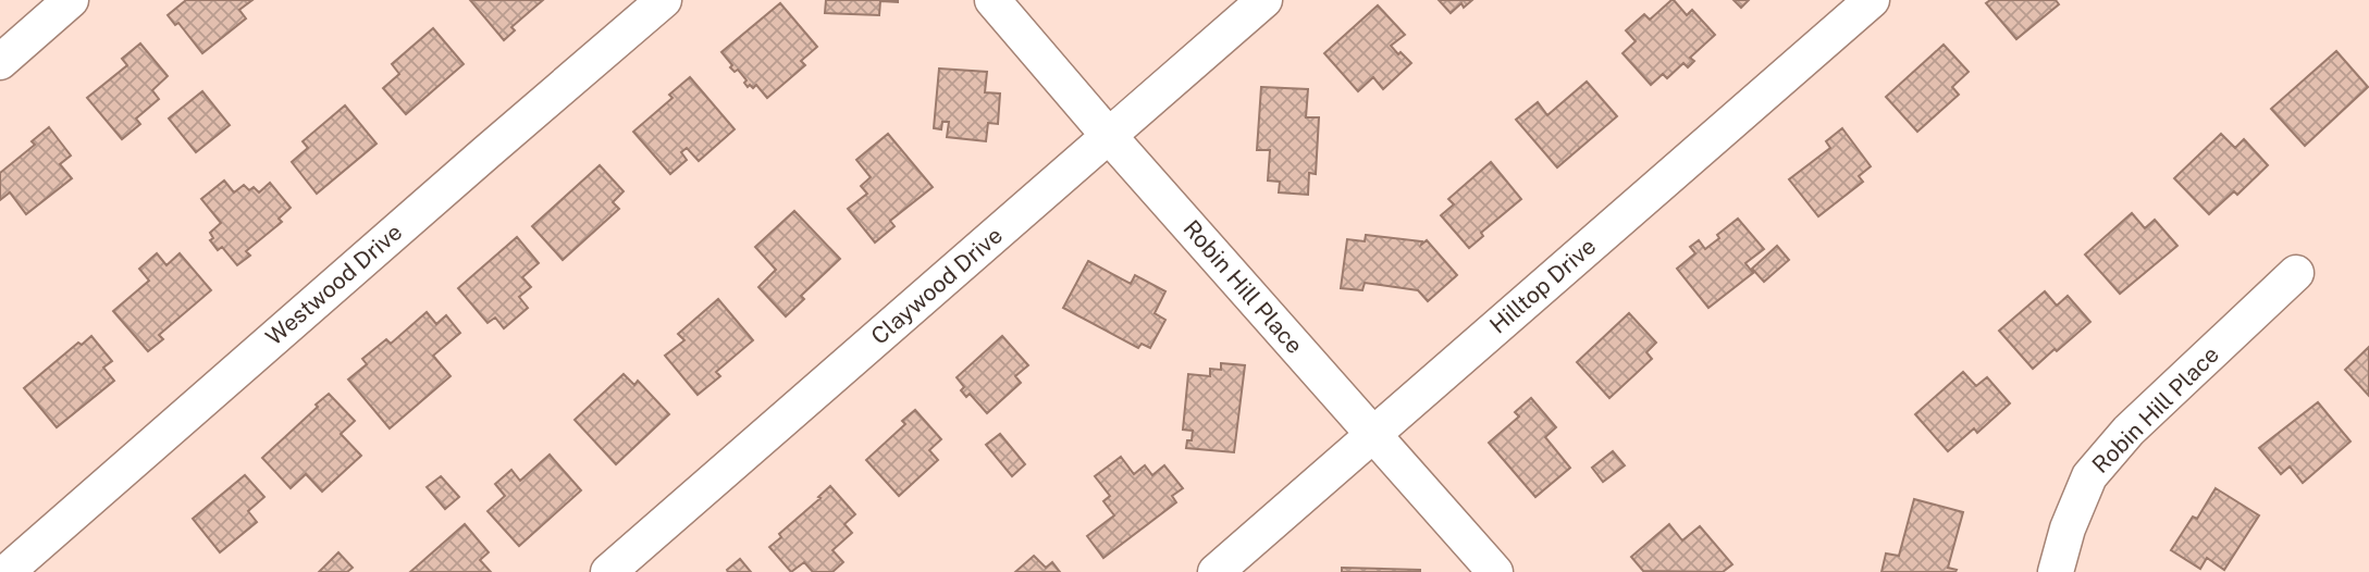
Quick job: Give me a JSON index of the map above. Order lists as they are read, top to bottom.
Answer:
{
  "streets": {
    "street": [
      "Westwood Drive",
      "Claywood Drive",
      "Hilltop Drive",
      "Robin Hill Place"
    ]
  },
  "crossings": [
    ["Claywood Drive", "Robin Hill Place"],
    ["Hilltop Drive", "Robin Hill Place"]
  ]
}
